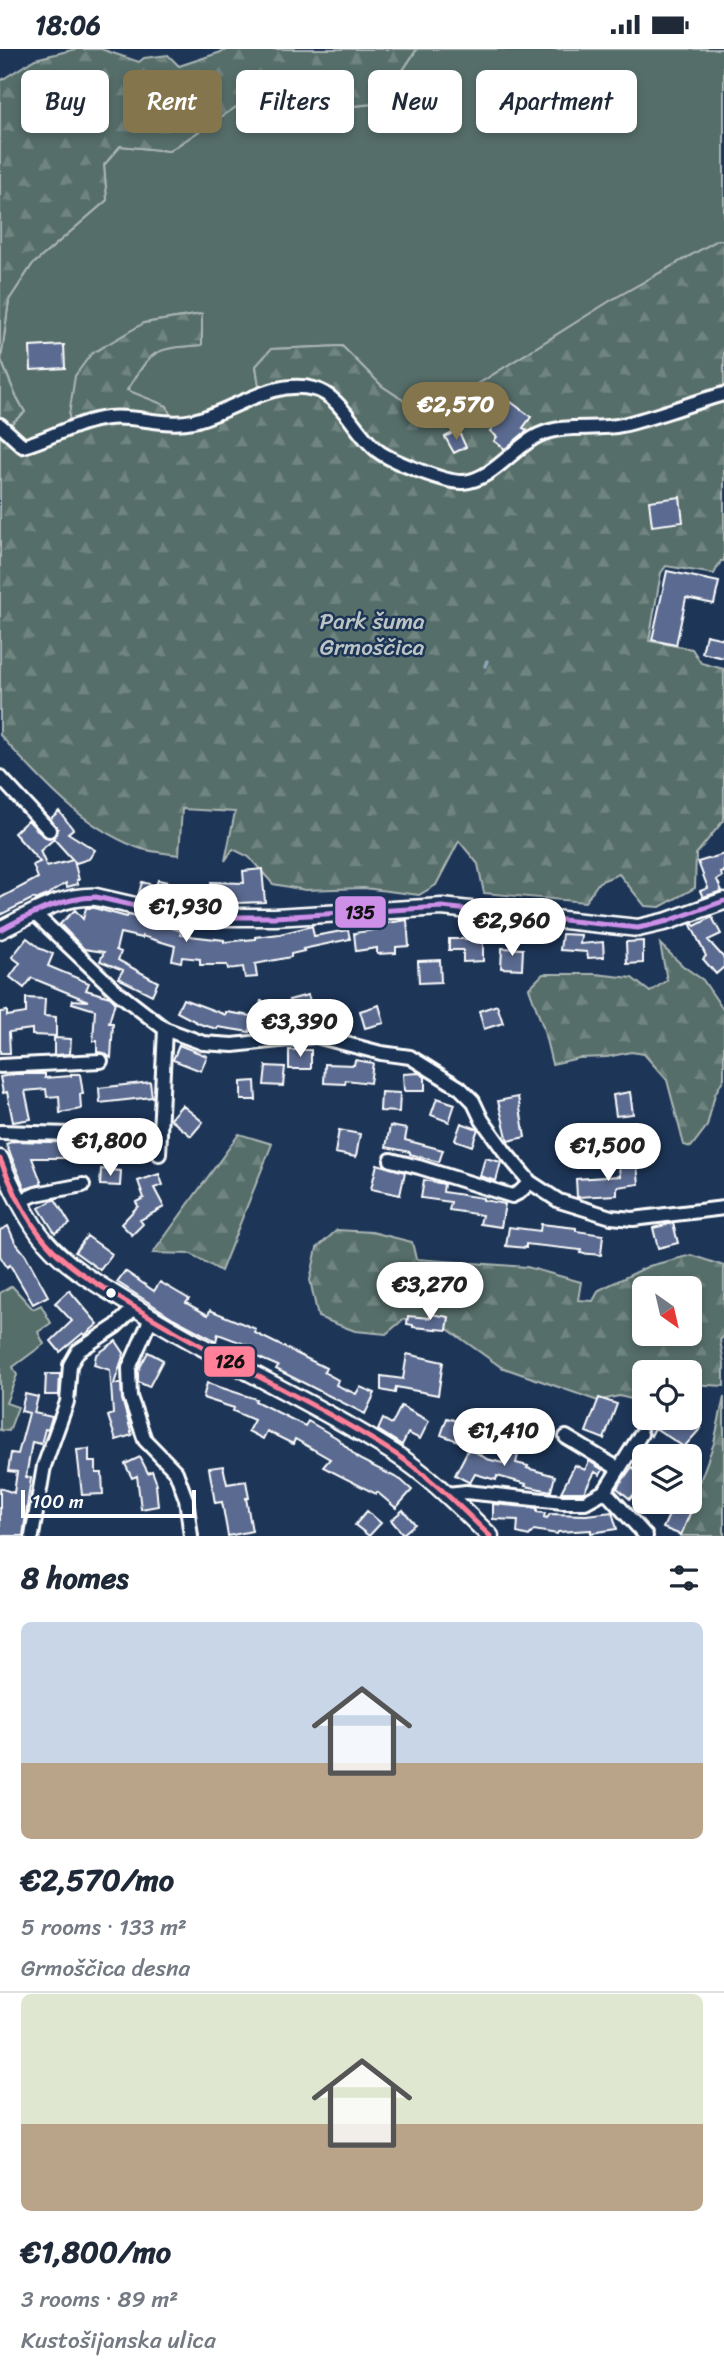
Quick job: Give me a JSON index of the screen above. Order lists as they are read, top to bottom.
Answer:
{
  "parks": ["Park šuma Grmoščica"],
  "lines": ["transit line 135", "transit line 126"],
  "scale_bar": "100 m",
  "north": "bottom right",
  "page": {
    "status": "18:06",
    "chip": [
      "Buy",
      "Rent",
      "Filters",
      "New",
      "Apartment"
    ],
    "price": [
      "€2,570",
      "€1,930",
      "€2,960",
      "€3,390",
      "€1,800",
      "€1,500",
      "€3,270",
      "€1,410"
    ],
    "scale": "100 m",
    "heading": "8 homes",
    "list": [
      {
        "name": "€2,570/mo",
        "note": "5 rooms · 133 m² · Grmoščica desna"
      },
      {
        "name": "€1,800/mo",
        "note": "3 rooms · 89 m² · Kustošijanska ulica"
      }
    ]
  }
}
